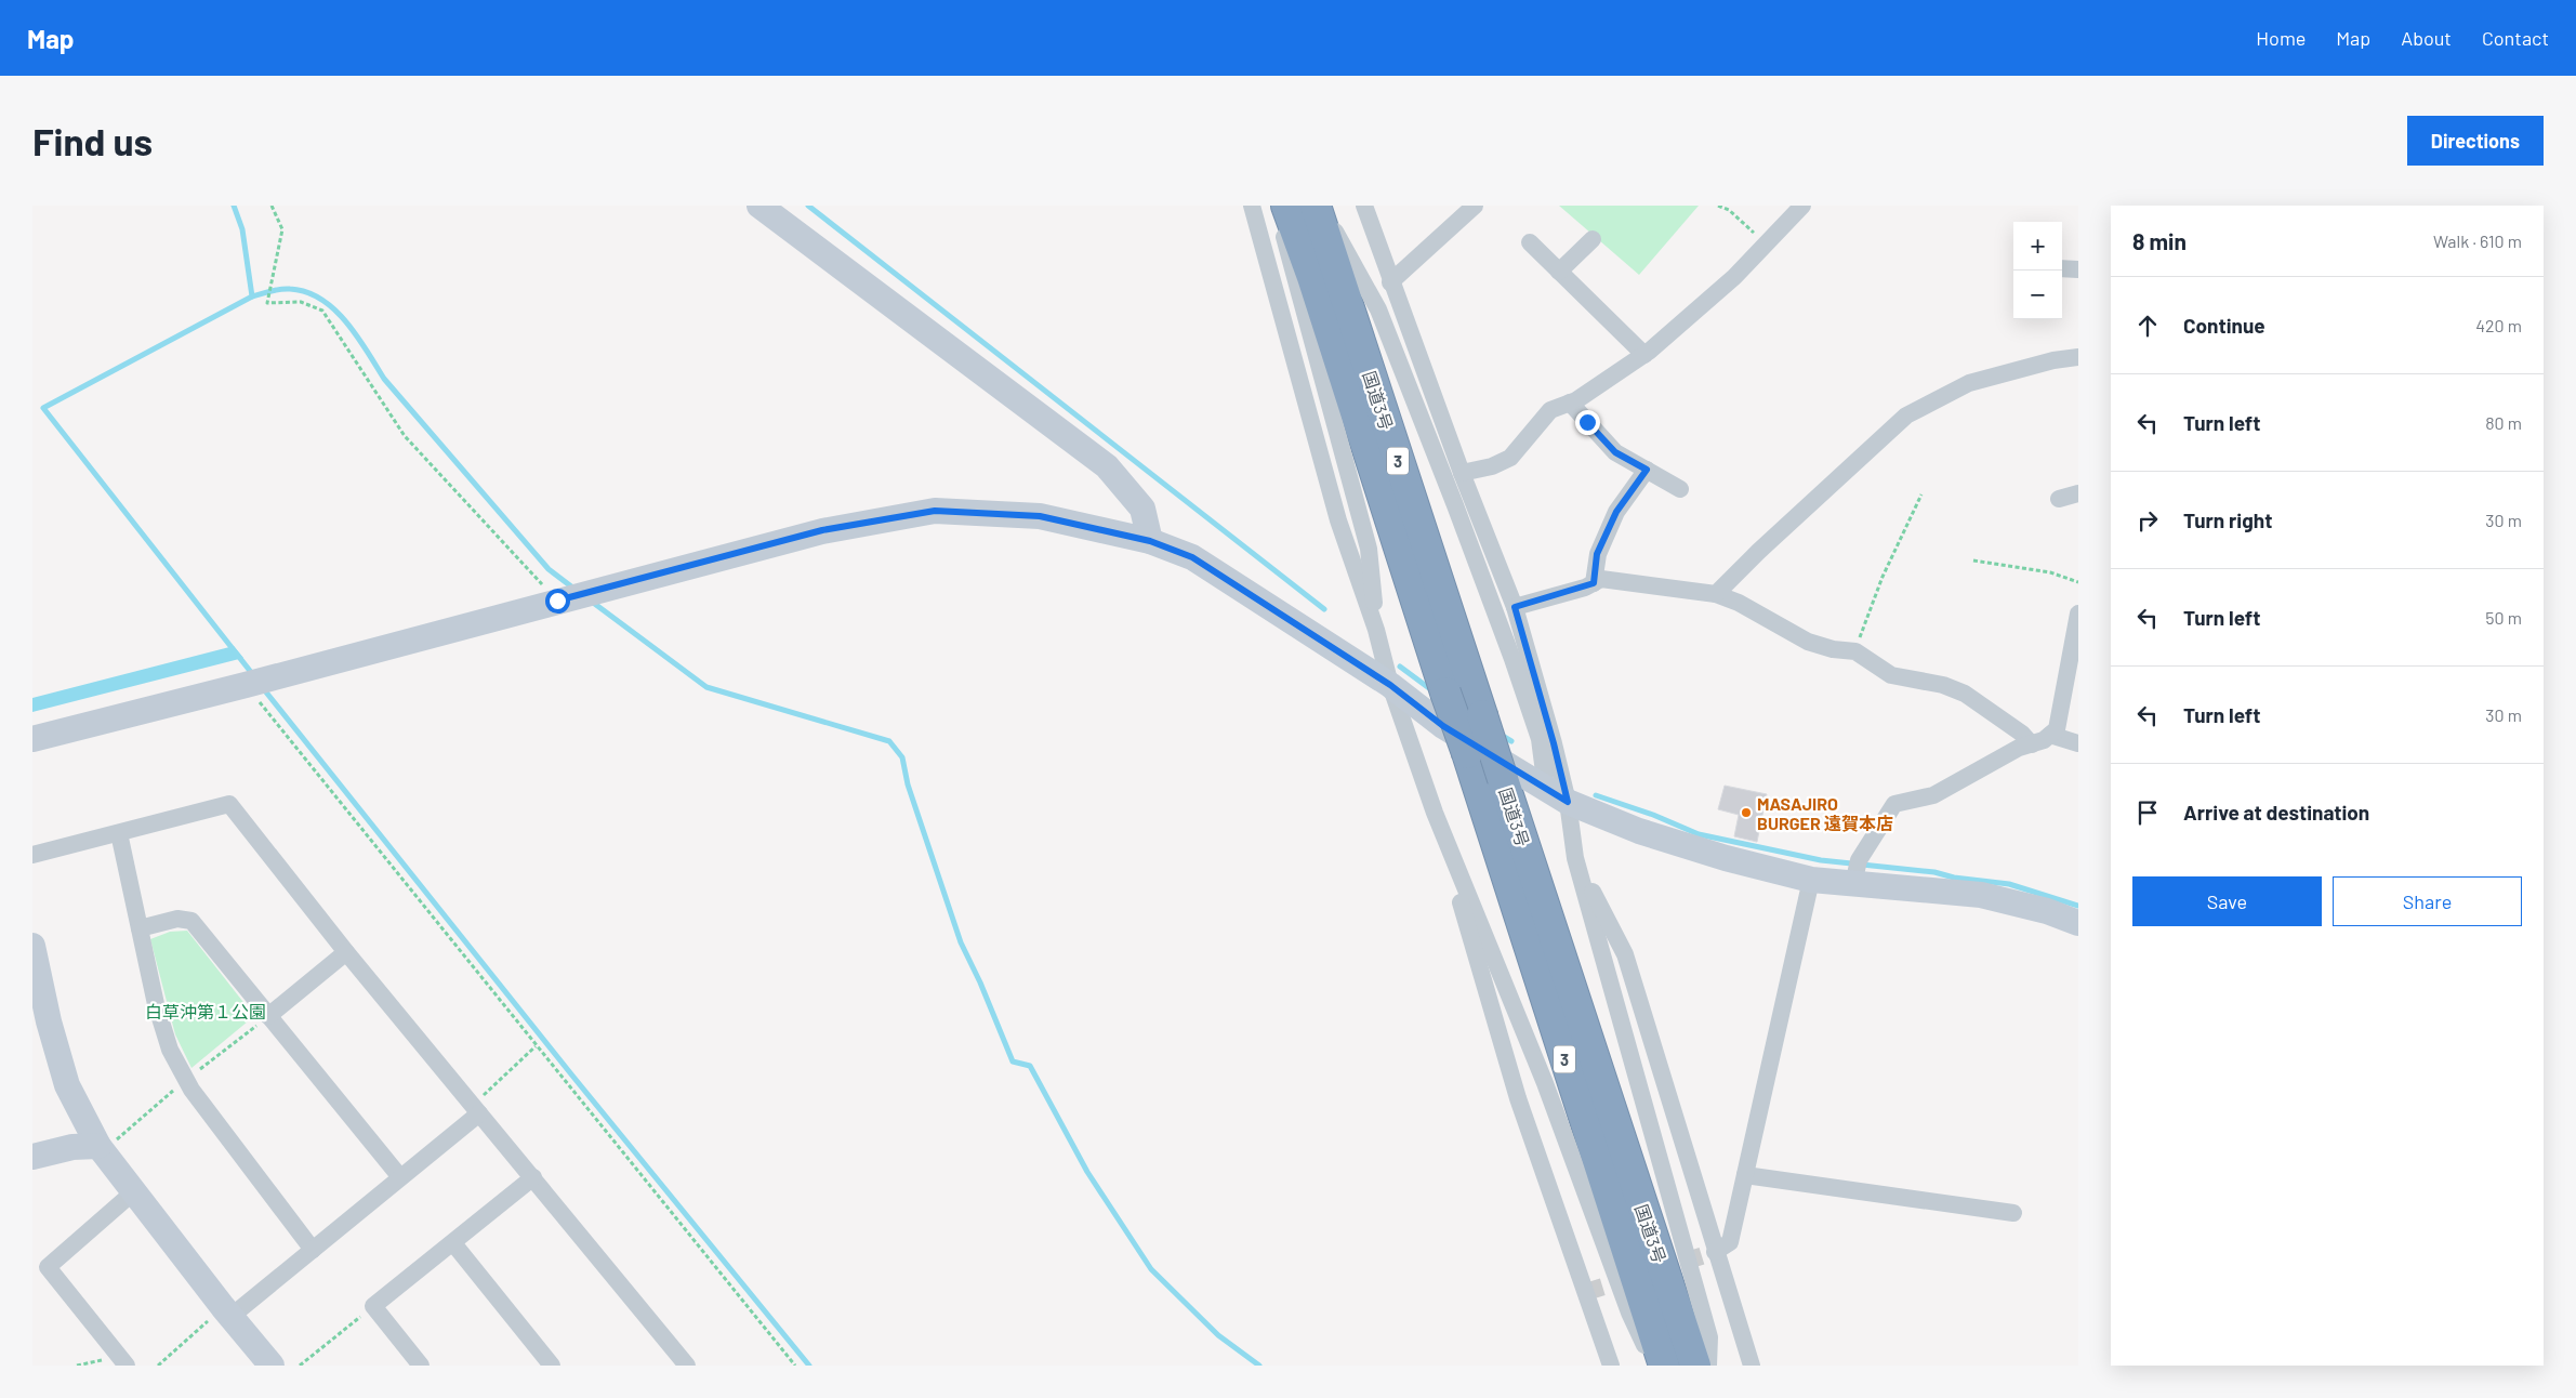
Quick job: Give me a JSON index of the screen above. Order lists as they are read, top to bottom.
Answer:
{
  "streets": {
    "highway": ["国道3号", "3"]
  },
  "parks": ["白草沖第１公園"],
  "places": ["MASAJIRO BURGER 遠賀本店"],
  "page": {
    "header": "Map",
    "nav": [
      "Home",
      "Map",
      "About",
      "Contact"
    ],
    "buttons": [
      "Directions",
      ["Save", "Share"]
    ],
    "title": "Find us",
    "heading": ["8 min", "Walk · 610 m"],
    "map_buttons": ["+", "−"],
    "list": [
      ["Continue", "420 m"],
      ["Turn left", "80 m"],
      ["Turn right", "30 m"],
      ["Turn left", "50 m"],
      ["Turn left", "30 m"],
      "Arrive at destination"
    ]
  }
}
